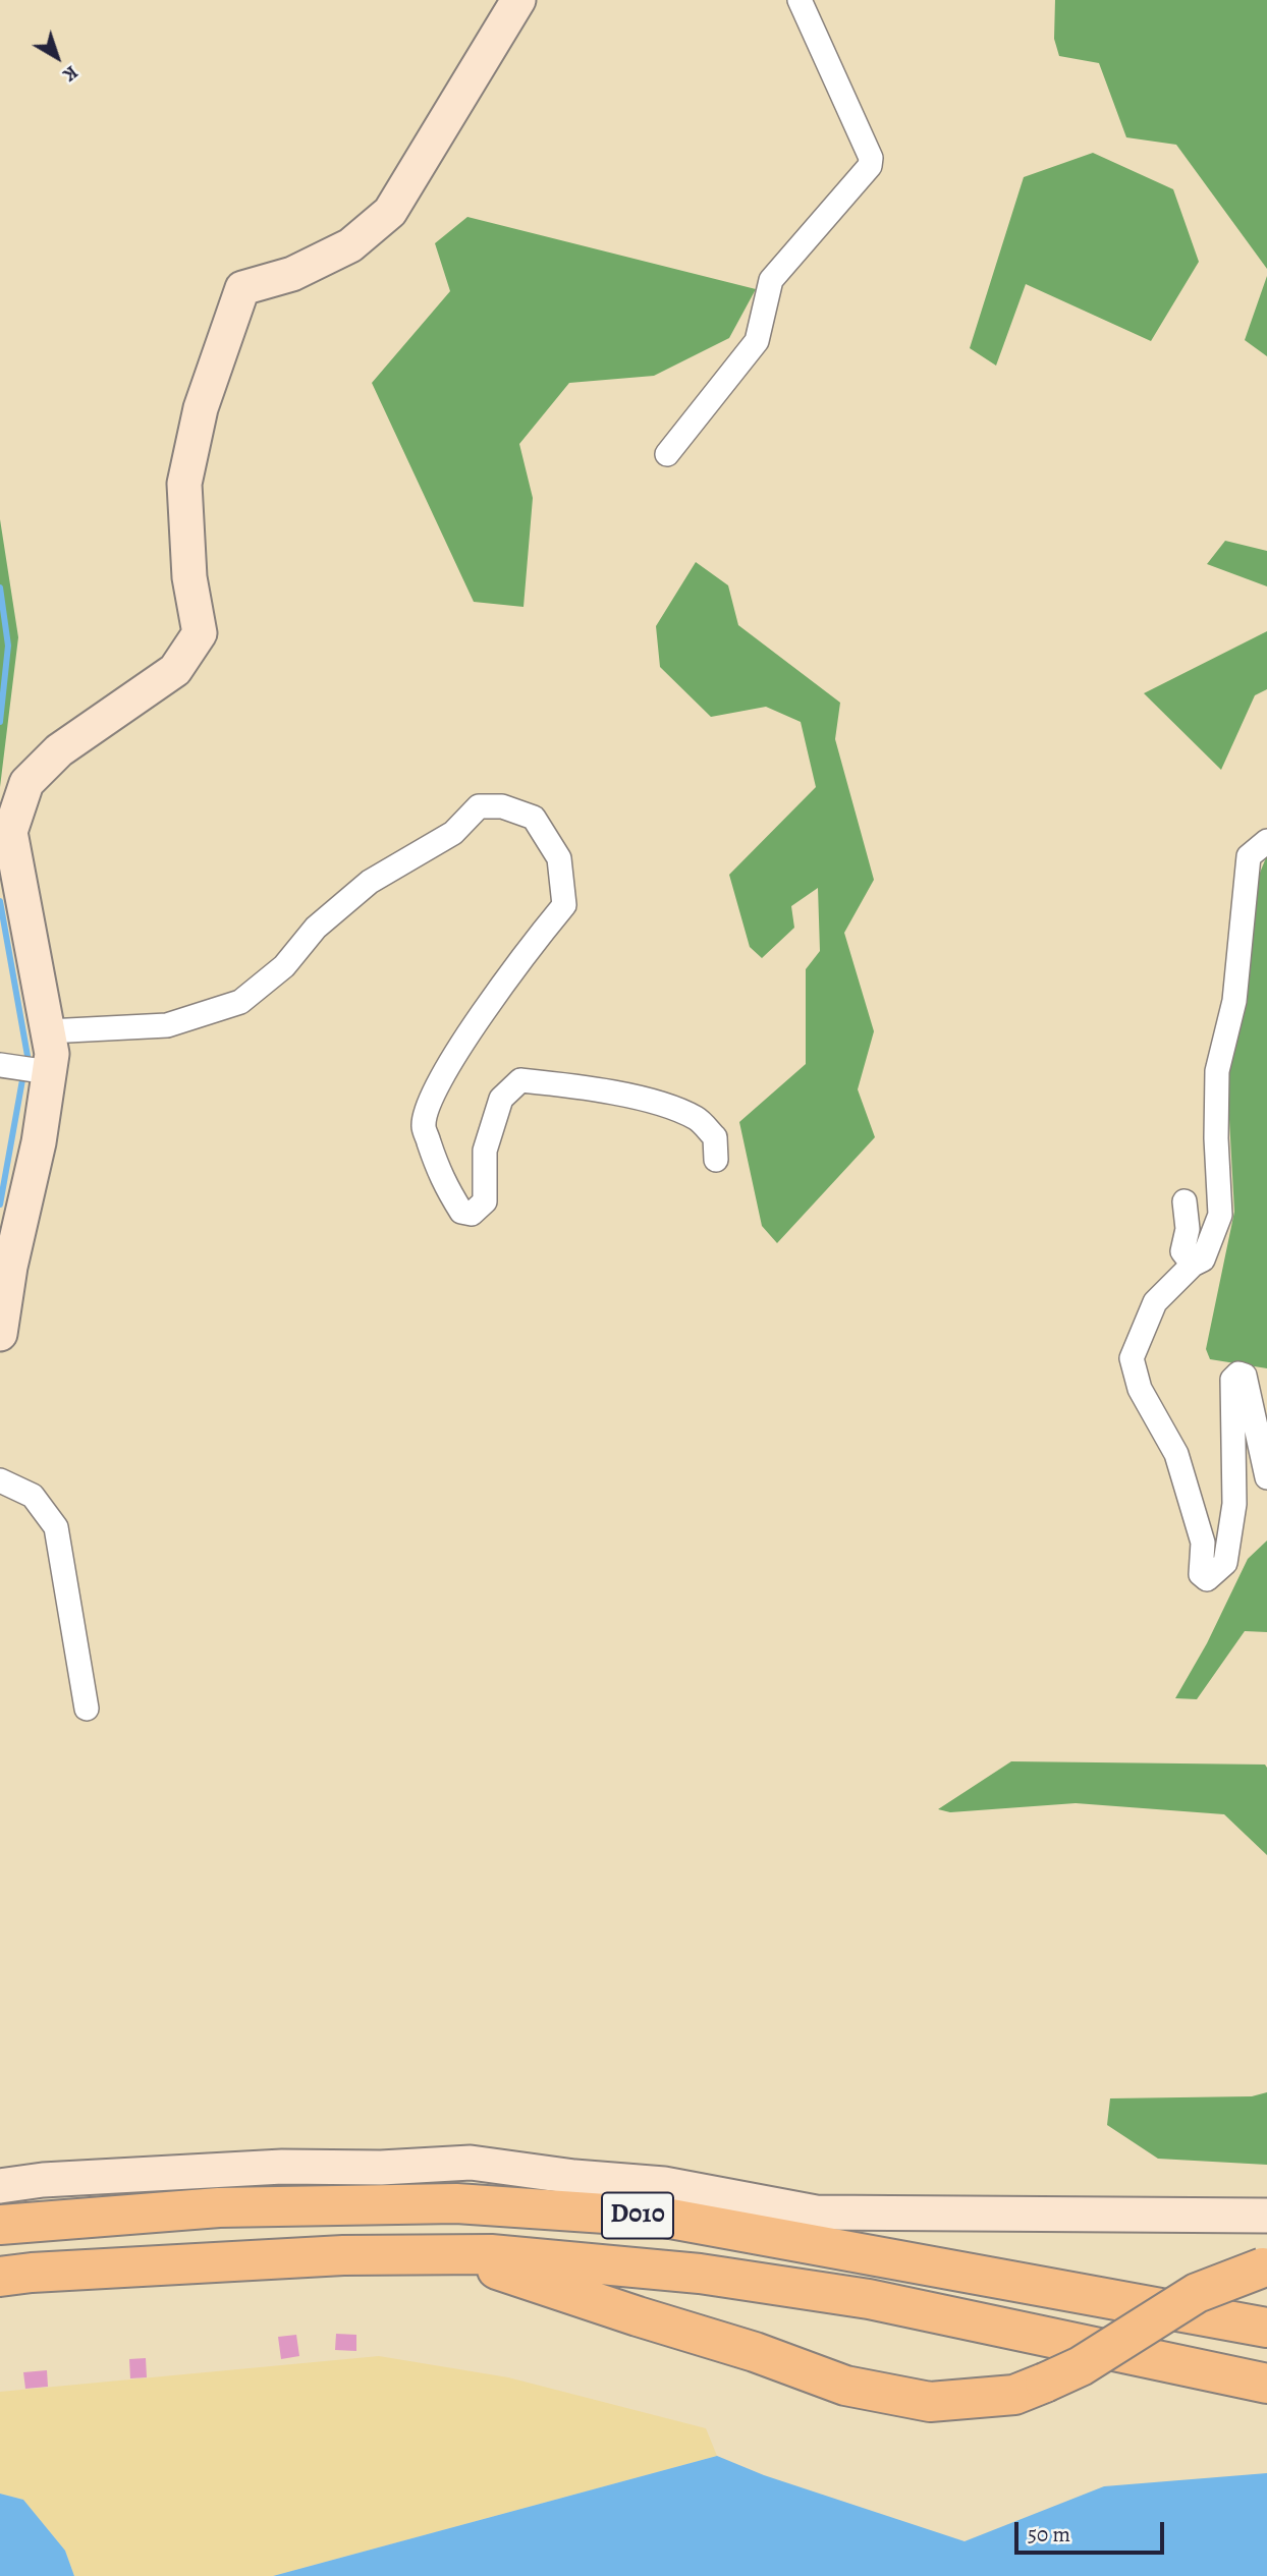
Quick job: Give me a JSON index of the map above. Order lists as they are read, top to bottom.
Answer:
{
  "streets": {
    "highway": ["D010"]
  },
  "scale_bar": "50 m",
  "north": "bottom right"
}
